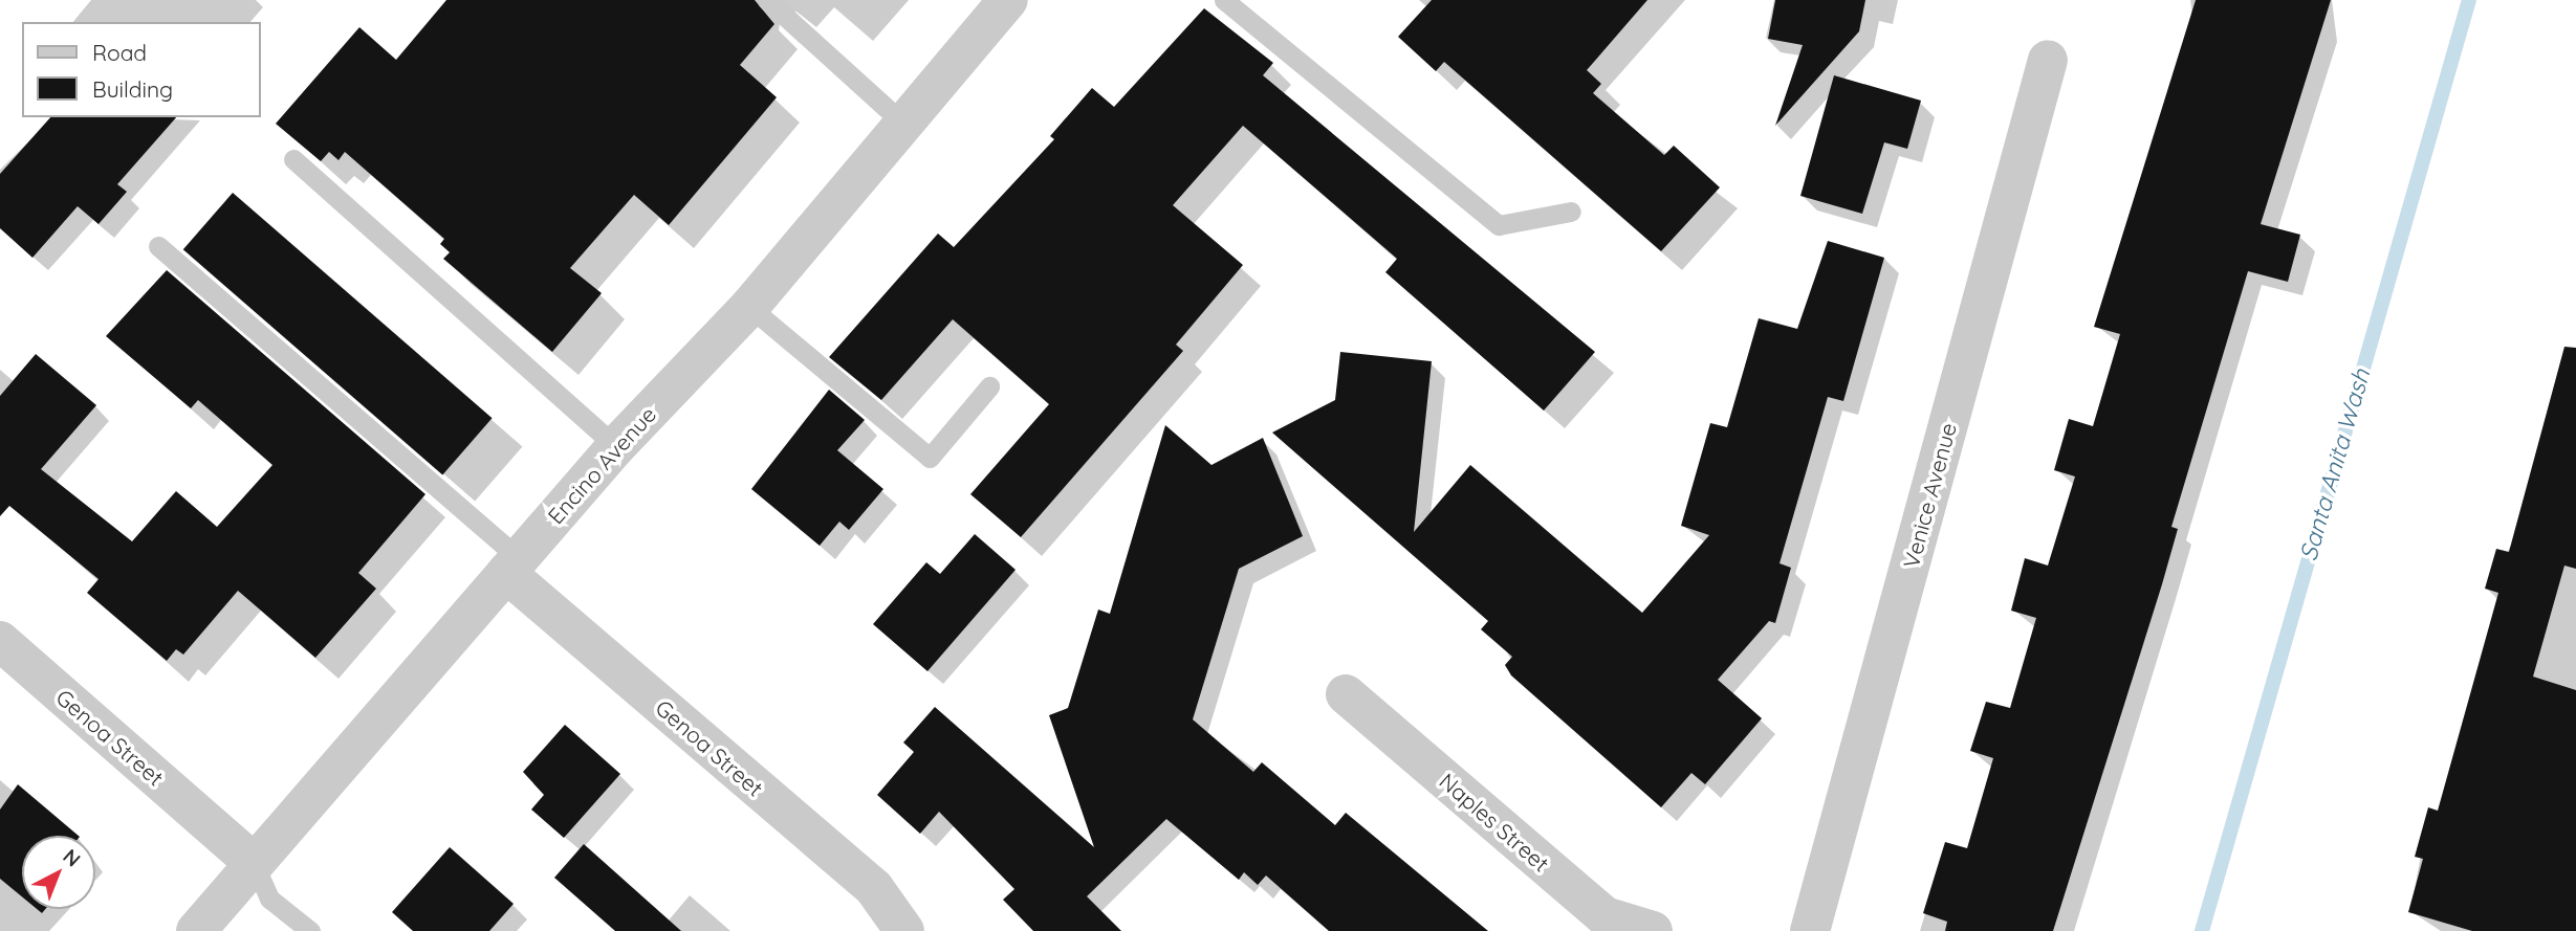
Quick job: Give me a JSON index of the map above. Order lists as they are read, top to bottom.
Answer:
{
  "streets": {
    "street": [
      "Encino Avenue",
      "Venice Avenue",
      "Genoa Street",
      "Naples Street"
    ]
  },
  "crossings": [
    ["Encino Avenue", "Genoa Street"]
  ],
  "water": ["Santa Anita Wash"],
  "legend": ["Road", "Building"],
  "north": "top right"
}
